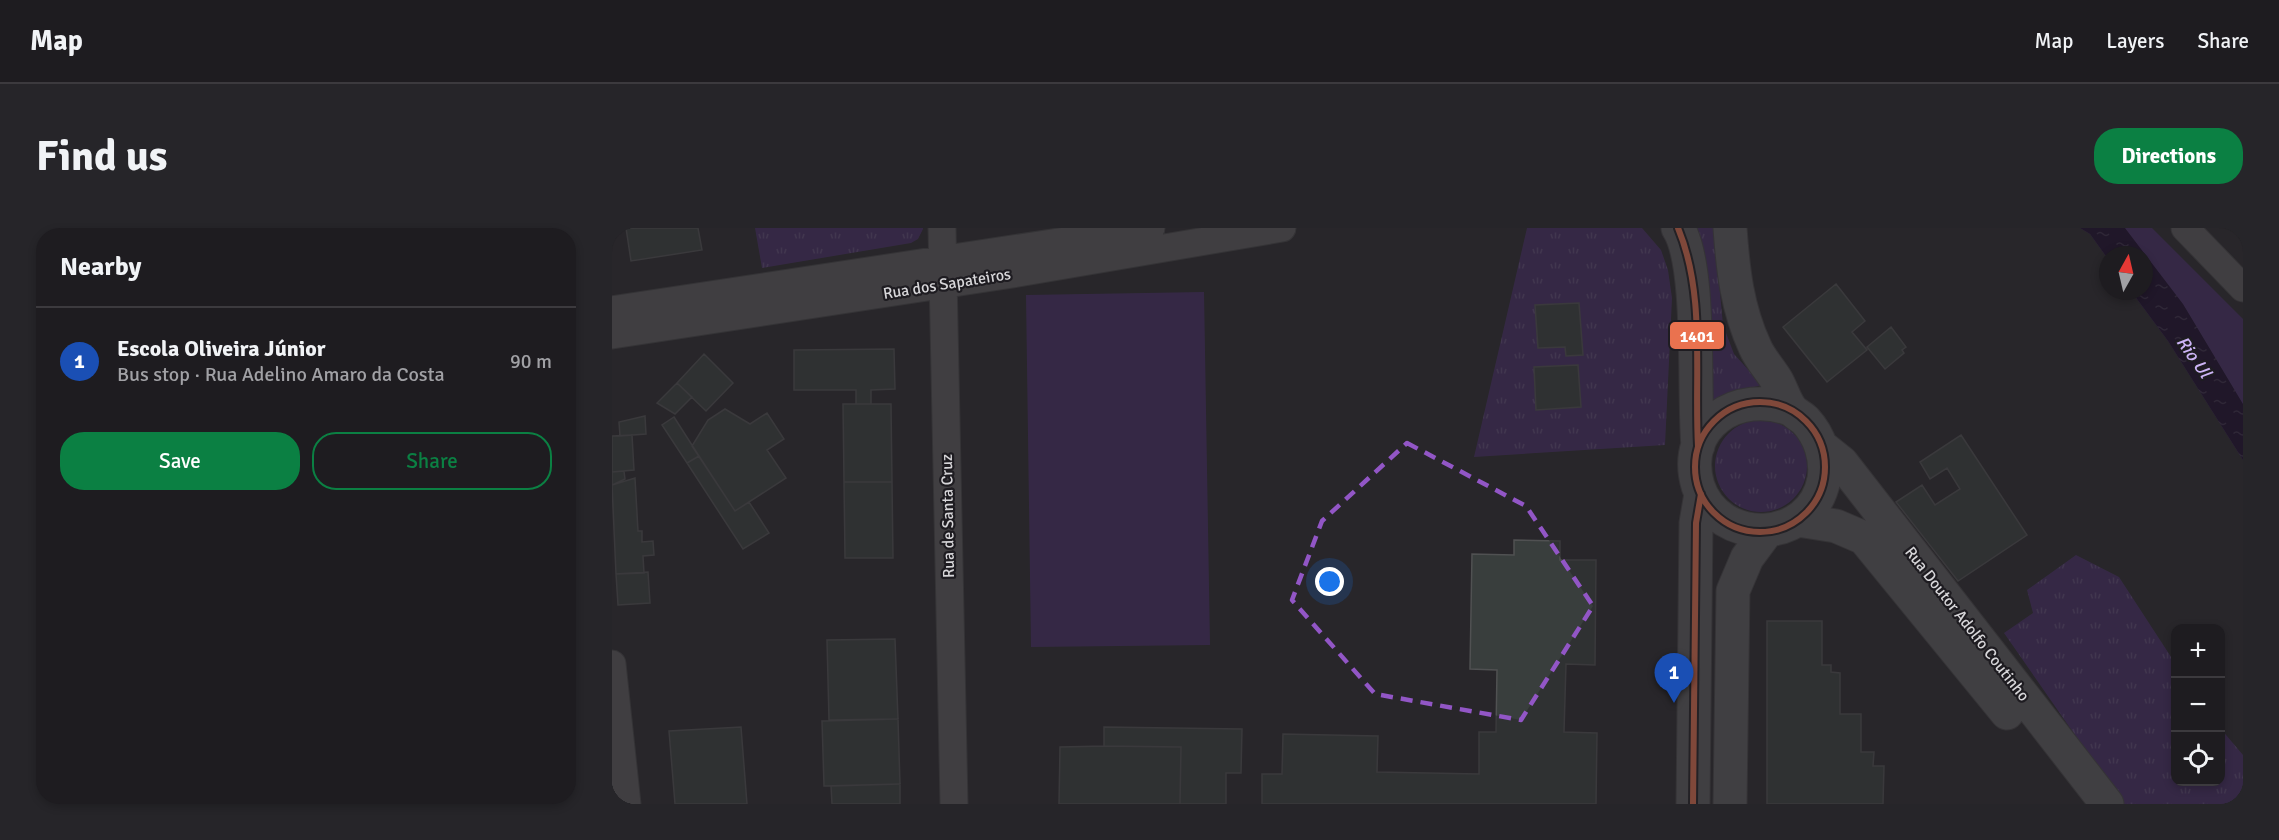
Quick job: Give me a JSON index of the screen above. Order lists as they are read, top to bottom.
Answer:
{
  "streets": {
    "main road": ["Rua Doutor Adolfo Coutinho"],
    "street": ["Rua dos Sapateiros", "Rua de Santa Cruz"]
  },
  "crossings": [
    ["Rua dos Sapateiros", "Rua de Santa Cruz"]
  ],
  "water": ["Rio Ul"],
  "lines": ["transit line 1401"],
  "north": "top",
  "page": {
    "header": "Map",
    "nav": ["Map", "Layers", "Share"],
    "buttons": [
      "Directions",
      ["Save", "Share"]
    ],
    "title": "Find us",
    "heading": "Nearby",
    "list": [
      {
        "mark": "1",
        "name": "Escola Oliveira Júnior",
        "note": "Bus stop · Rua Adelino Amaro da Costa",
        "value": "90 m"
      }
    ],
    "map_buttons": ["+", "−"],
    "pins": "1"
  }
}
